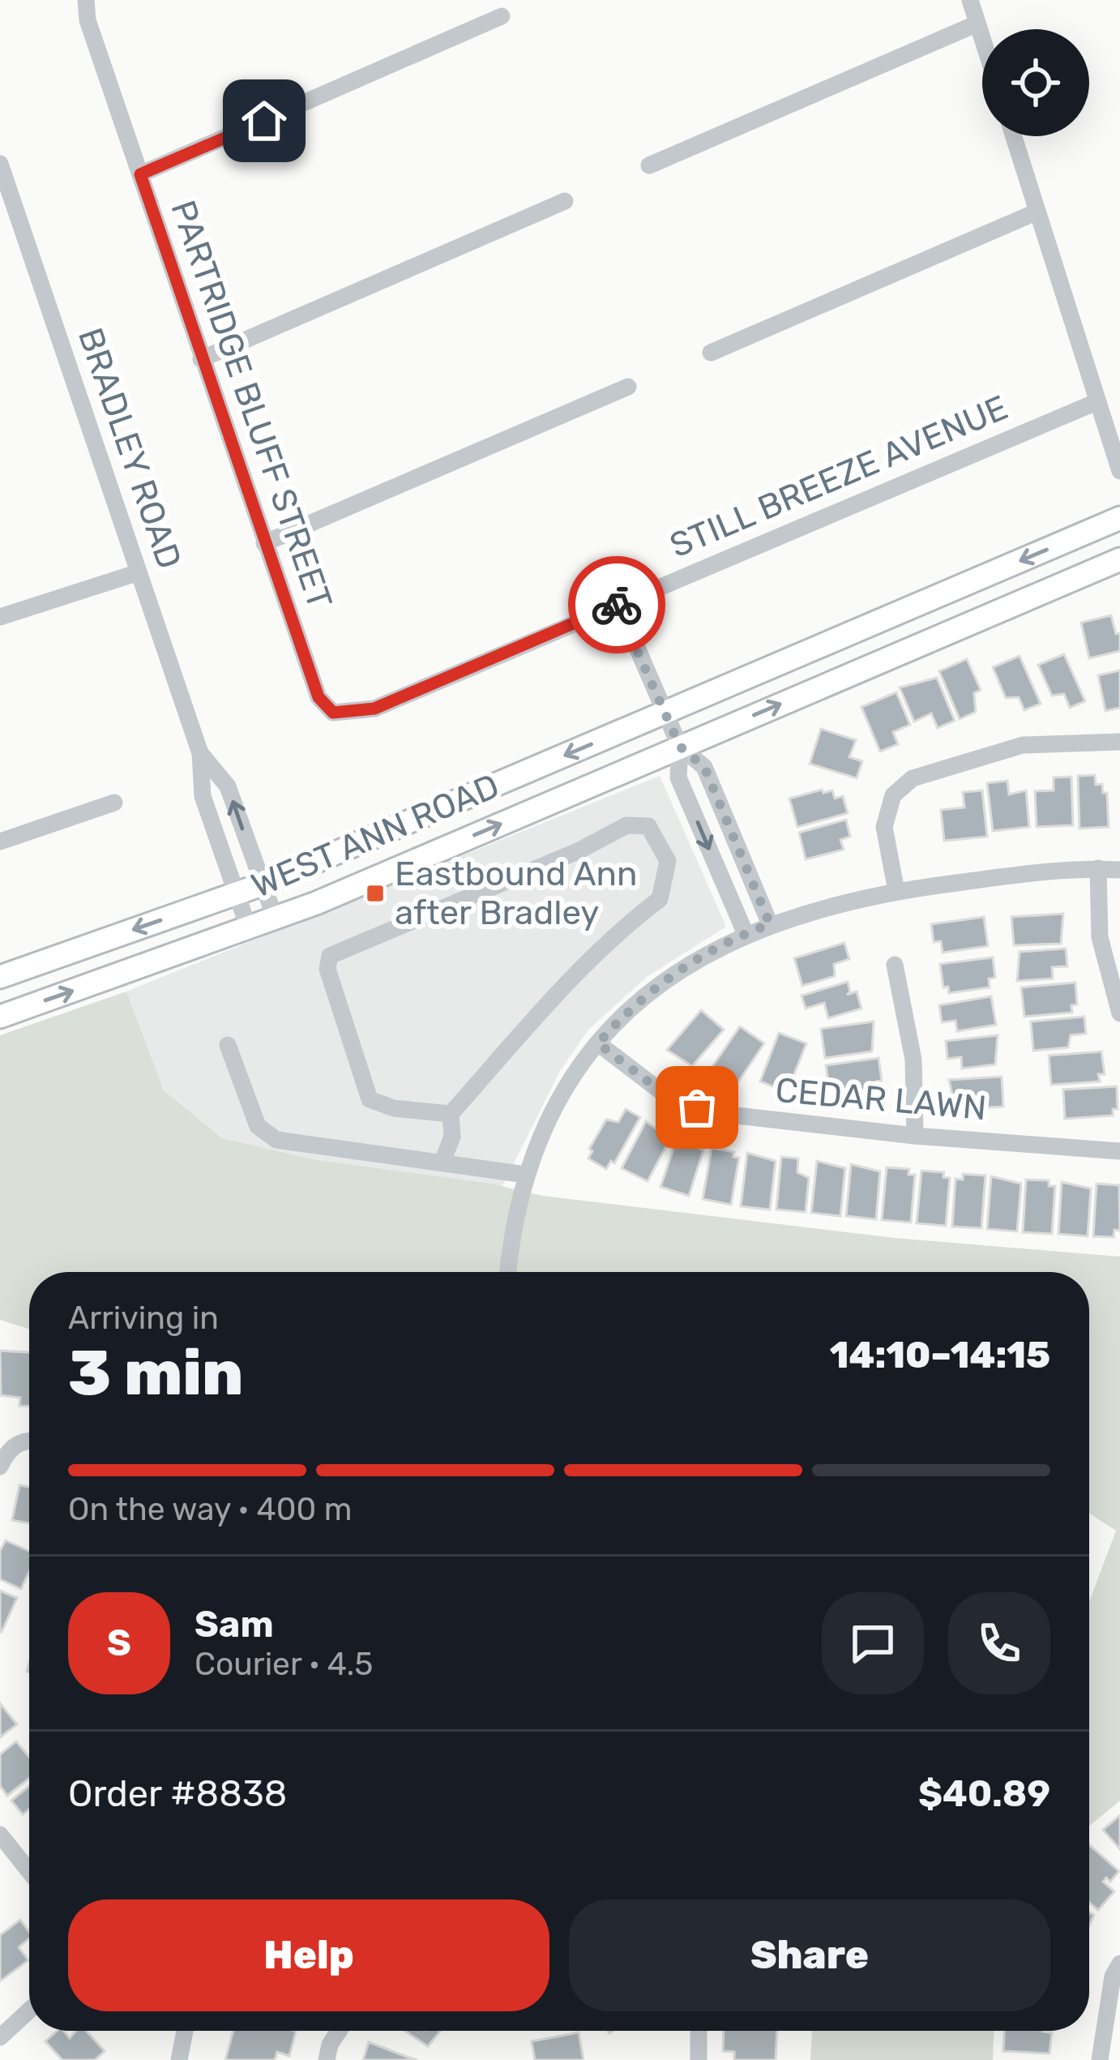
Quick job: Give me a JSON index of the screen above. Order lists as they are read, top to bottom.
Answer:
{
  "streets": {
    "main road": ["WEST ANN ROAD"],
    "street": [
      "PARTRIDGE BLUFF STREET",
      "BRADLEY ROAD",
      "STILL BREEZE AVENUE",
      "CEDAR LAWN"
    ]
  },
  "crossings": [
    ["PARTRIDGE BLUFF STREET", "STILL BREEZE AVENUE"],
    ["BRADLEY ROAD", "WEST ANN ROAD"]
  ],
  "places": {
    "transit": ["Eastbound Ann after Bradley"]
  },
  "page": {
    "heading": ["3 min", "Arriving in", "14:10–14:15"],
    "panel": [
      "Sam",
      "Courier · 4.5",
      "Order #8838",
      "$40.89"
    ],
    "bar": "On the way · 400 m",
    "round": "S",
    "buttons": ["Help", "Share"]
  }
}
